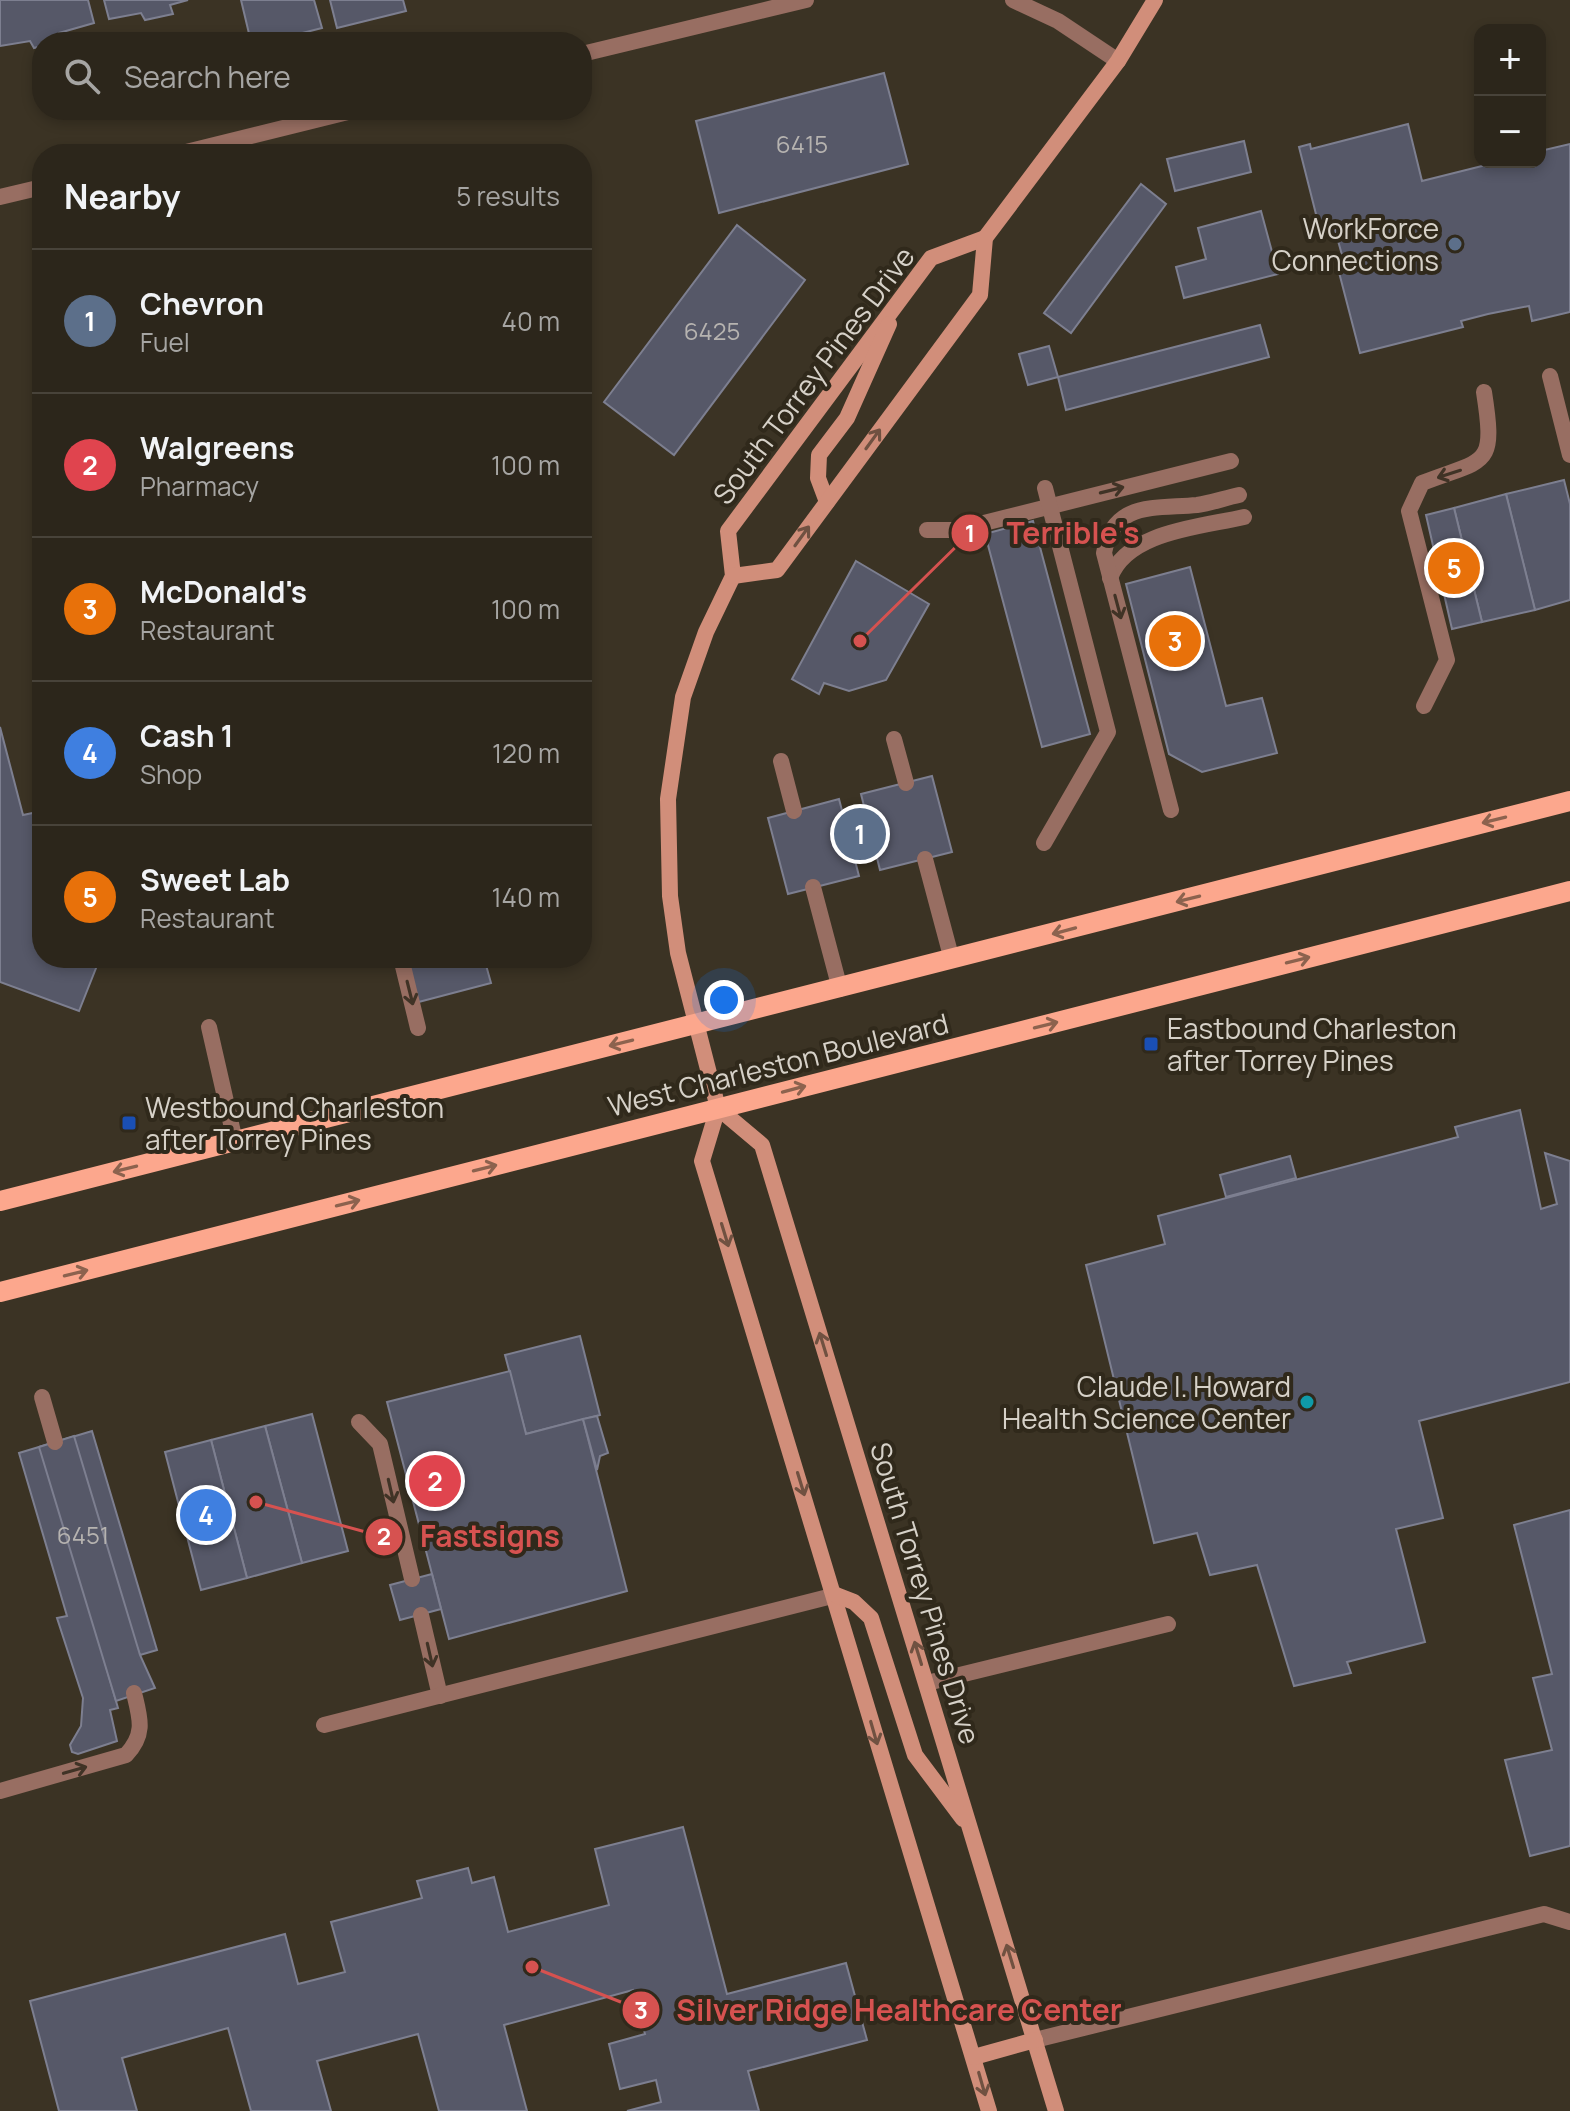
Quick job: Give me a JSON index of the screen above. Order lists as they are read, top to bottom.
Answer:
{
  "streets": {
    "main road": ["South Torrey Pines Drive", "West Charleston Boulevard"]
  },
  "crossings": [
    ["South Torrey Pines Drive", "West Charleston Boulevard"]
  ],
  "places": {
    "other": [
      "WorkForce Connections",
      "Terrible's",
      "Claude I. Howard Health Science Center",
      "Fastsigns",
      "Silver Ridge Healthcare Center"
    ],
    "transit": ["Eastbound Charleston after Torrey Pines", "Westbound Charleston after Torrey Pines"]
  },
  "house_numbers": ["6415", "6425", "6451"],
  "page": {
    "map_buttons": ["+", "−"],
    "search": "Search here",
    "heading": ["Nearby", "5 results"],
    "list": [
      {
        "mark": "1",
        "name": "Chevron",
        "note": "Fuel",
        "value": "40 m"
      },
      {
        "mark": "2",
        "name": "Walgreens",
        "note": "Pharmacy",
        "value": "100 m"
      },
      {
        "mark": "3",
        "name": "McDonald's",
        "note": "Restaurant",
        "value": "100 m"
      },
      {
        "mark": "4",
        "name": "Cash 1",
        "note": "Shop",
        "value": "120 m"
      },
      {
        "mark": "5",
        "name": "Sweet Lab",
        "note": "Restaurant",
        "value": "140 m"
      }
    ],
    "pins": [
      "5",
      "3",
      "1",
      "2",
      "4"
    ]
  }
}
